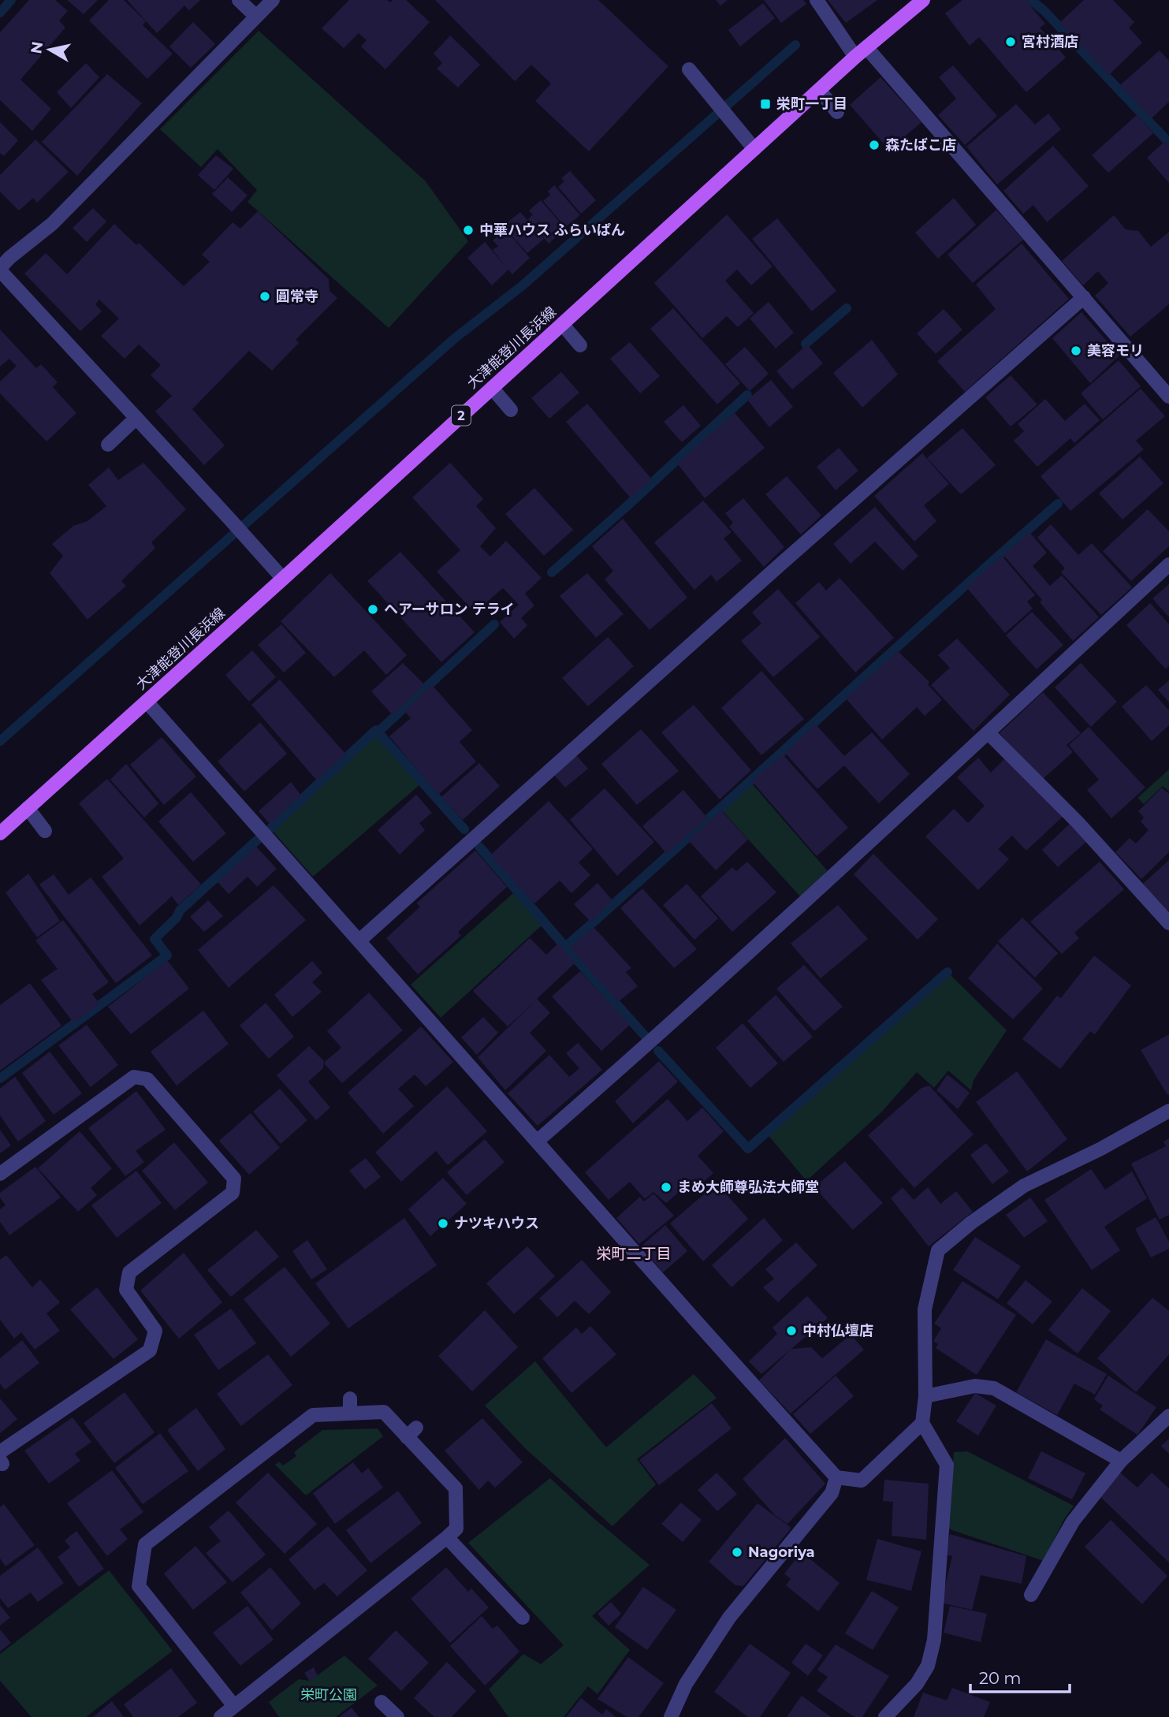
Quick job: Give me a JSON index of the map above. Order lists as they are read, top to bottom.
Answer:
{
  "streets": {
    "main road": ["大津能登川長浜線", "2"]
  },
  "districts": ["栄町二丁目"],
  "parks": ["栄町公園"],
  "places": {
    "other": [
      "宮村酒店",
      "森たばこ店",
      "中華ハウス ふらいぱん",
      "圓常寺",
      "美容モリ",
      "ヘアーサロン テライ",
      "まめ大師尊弘法大師堂",
      "ナツキハウス",
      "中村仏壇店",
      "Nagoriya"
    ],
    "transit": ["栄町一丁目"]
  },
  "scale_bar": "20 m",
  "north": "left"
}
